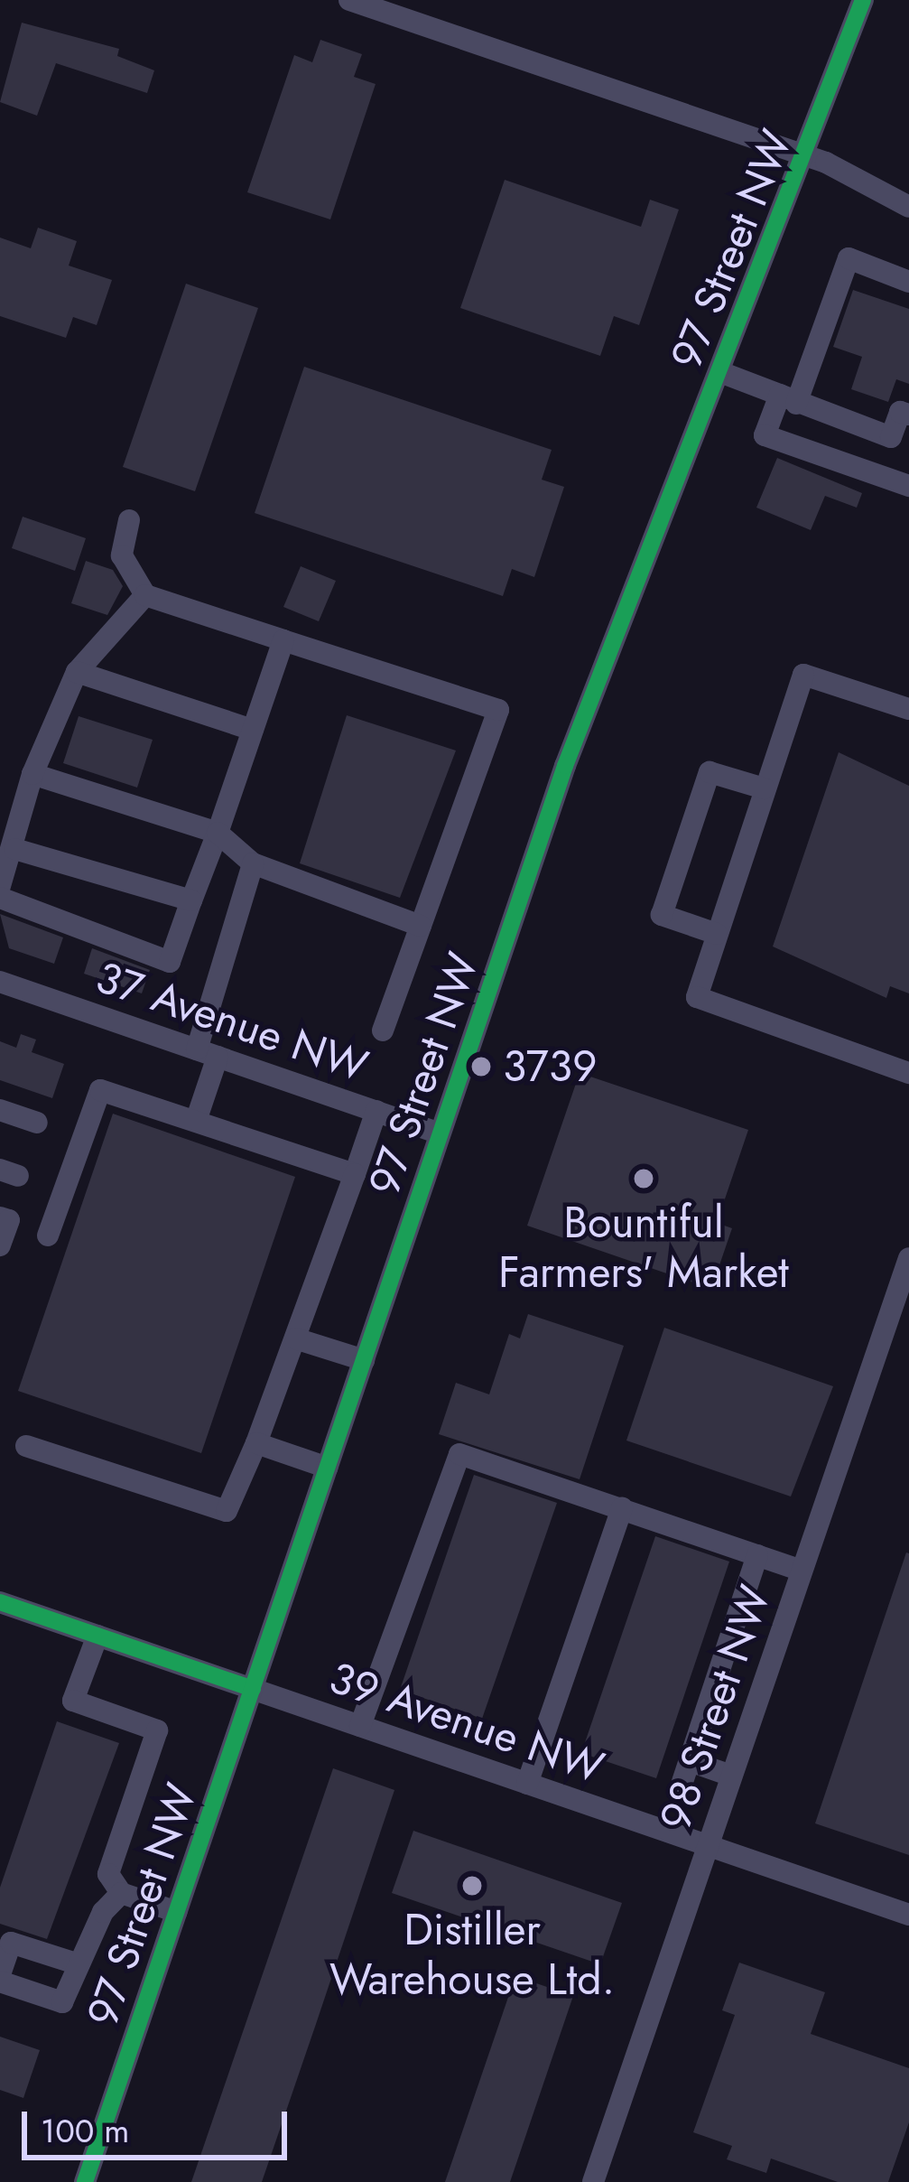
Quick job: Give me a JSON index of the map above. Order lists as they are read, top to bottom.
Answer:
{
  "streets": {
    "street": [
      "97 Street NW",
      "37 Avenue NW",
      "98 Street NW",
      "39 Avenue NW"
    ]
  },
  "crossings": [
    ["97 Street NW", "37 Avenue NW"],
    ["97 Street NW", "39 Avenue NW"],
    ["98 Street NW", "39 Avenue NW"]
  ],
  "places": ["3739", "Bountiful Farmers' Market", "Distiller Warehouse Ltd."],
  "scale_bar": "100 m"
}
